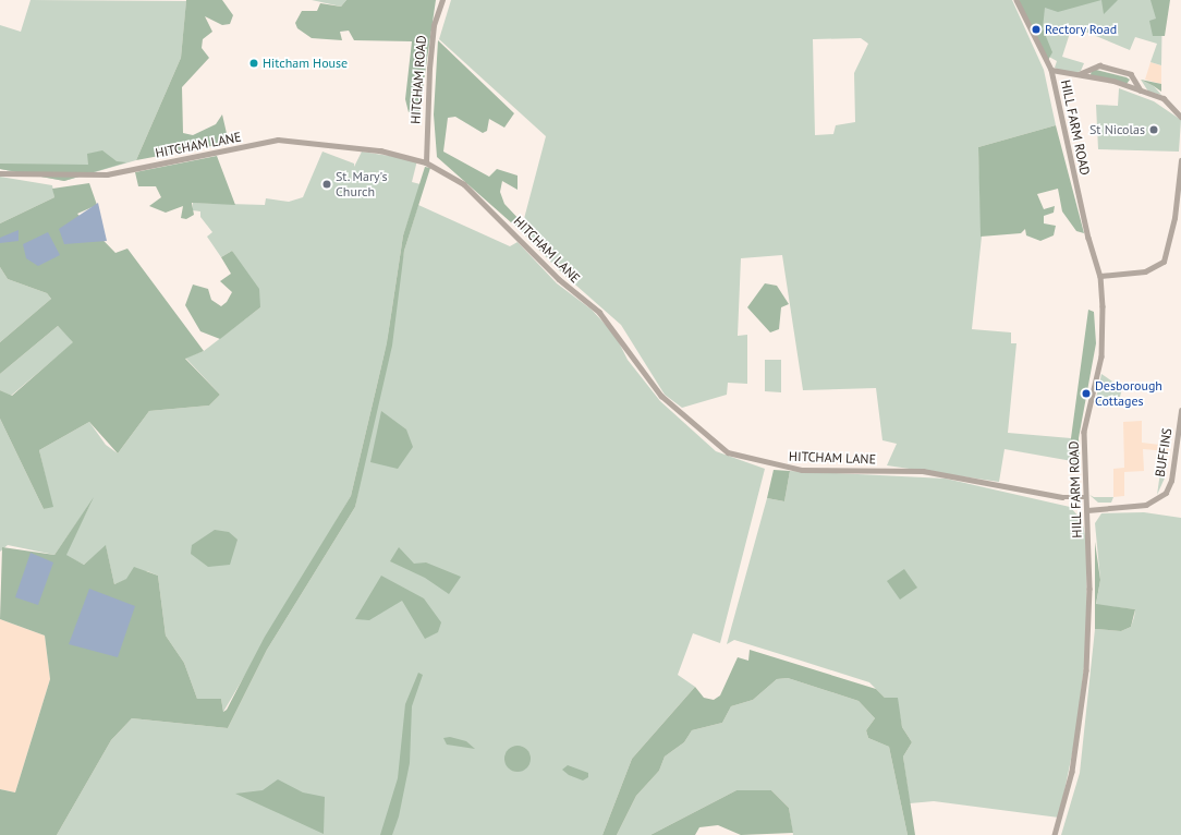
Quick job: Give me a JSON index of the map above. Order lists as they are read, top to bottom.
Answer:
{
  "streets": {
    "street": [
      "HITCHAM ROAD",
      "HILL FARM ROAD",
      "HITCHAM LANE",
      "BUFFINS"
    ]
  },
  "crossings": [
    ["HITCHAM ROAD", "HITCHAM LANE"],
    ["HILL FARM ROAD", "HITCHAM LANE"],
    ["HILL FARM ROAD", "BUFFINS"]
  ],
  "places": [
    "Rectory Road",
    "Hitcham House",
    "St Nicolas",
    "St. Mary's Church",
    "Desborough Cottages"
  ]
}
